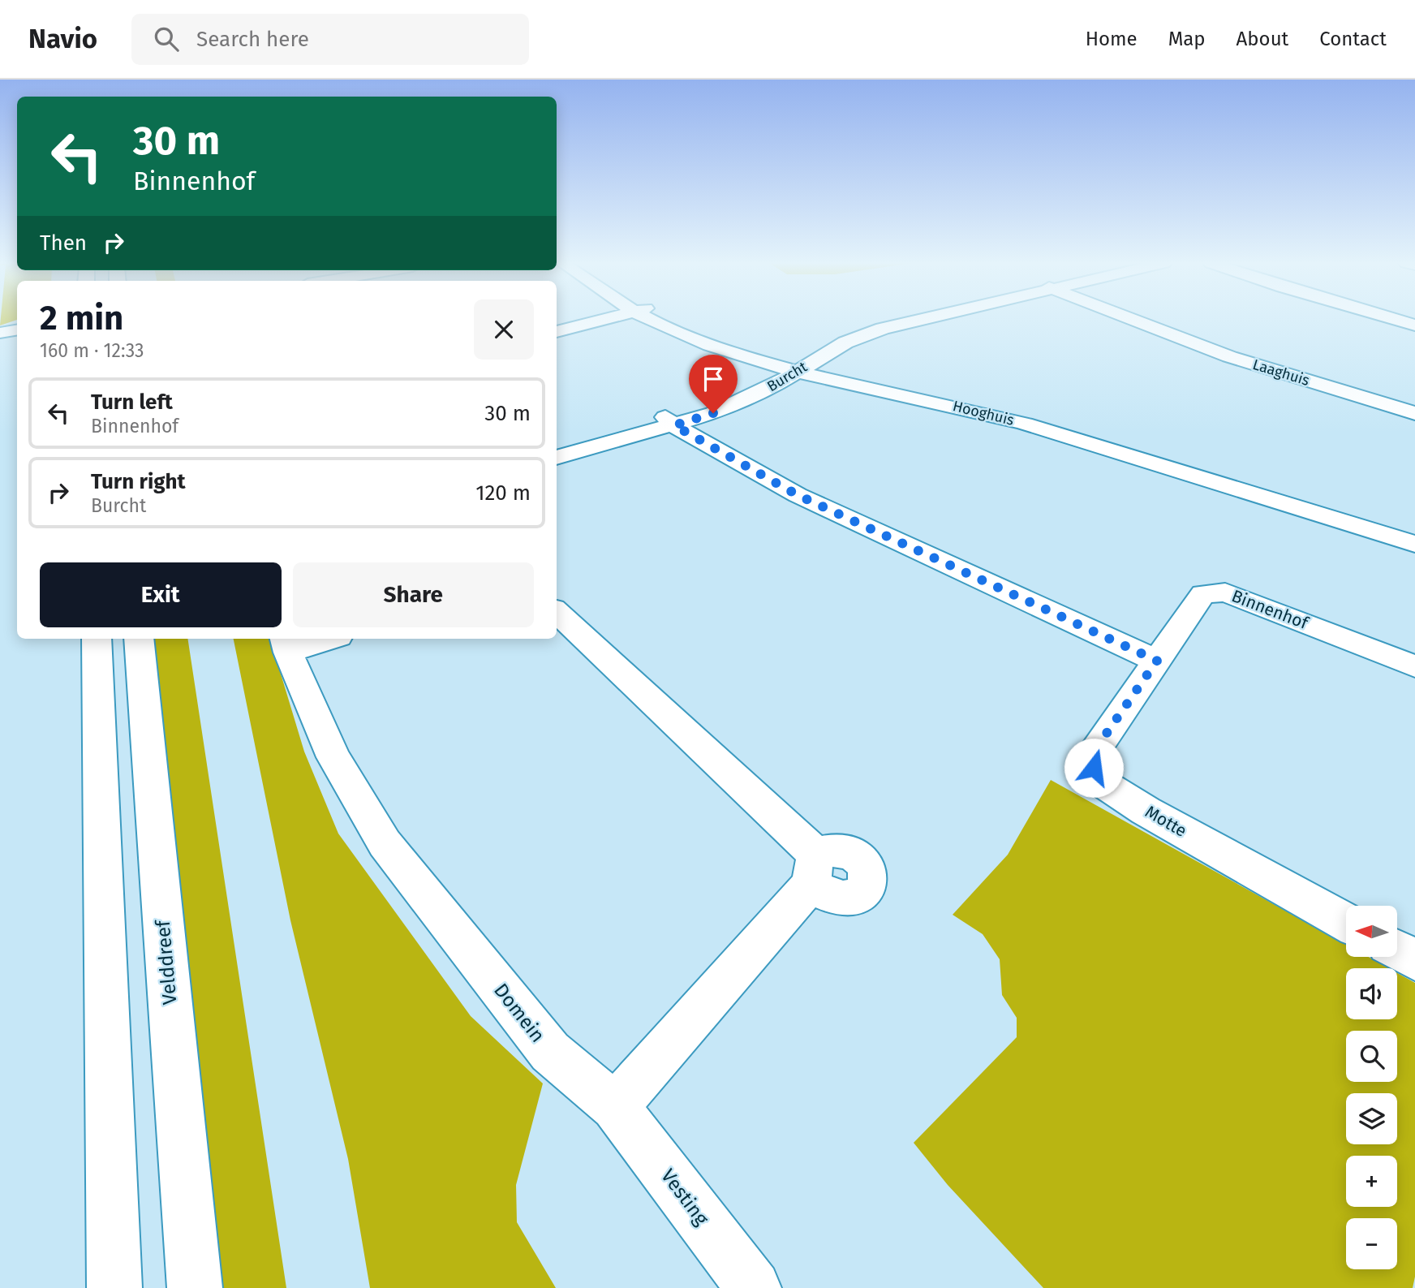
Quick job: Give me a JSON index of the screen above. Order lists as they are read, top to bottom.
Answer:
{
  "streets": {
    "street": [
      "Laaghuis",
      "Burcht",
      "Hooghuis",
      "Binnenhof",
      "Motte",
      "Velddreef",
      "Domein",
      "Vesting"
    ]
  },
  "crossings": [
    ["Burcht", "Hooghuis"],
    ["Binnenhof", "Motte"],
    ["Domein", "Vesting"]
  ],
  "north": "left",
  "page": {
    "header": "Navio",
    "search": "Search here",
    "nav": [
      "Home",
      "Map",
      "About",
      "Contact"
    ],
    "turn": ["30 m", "Binnenhof"],
    "then": "Then",
    "heading": ["2 min", "160 m · 12:33"],
    "list": [
      {
        "name": "Turn left",
        "note": "Binnenhof",
        "value": "30 m"
      },
      {
        "name": "Turn right",
        "note": "Burcht",
        "value": "120 m"
      }
    ],
    "buttons": ["Exit", "Share"],
    "map_buttons": ["+", "−"]
  }
}
